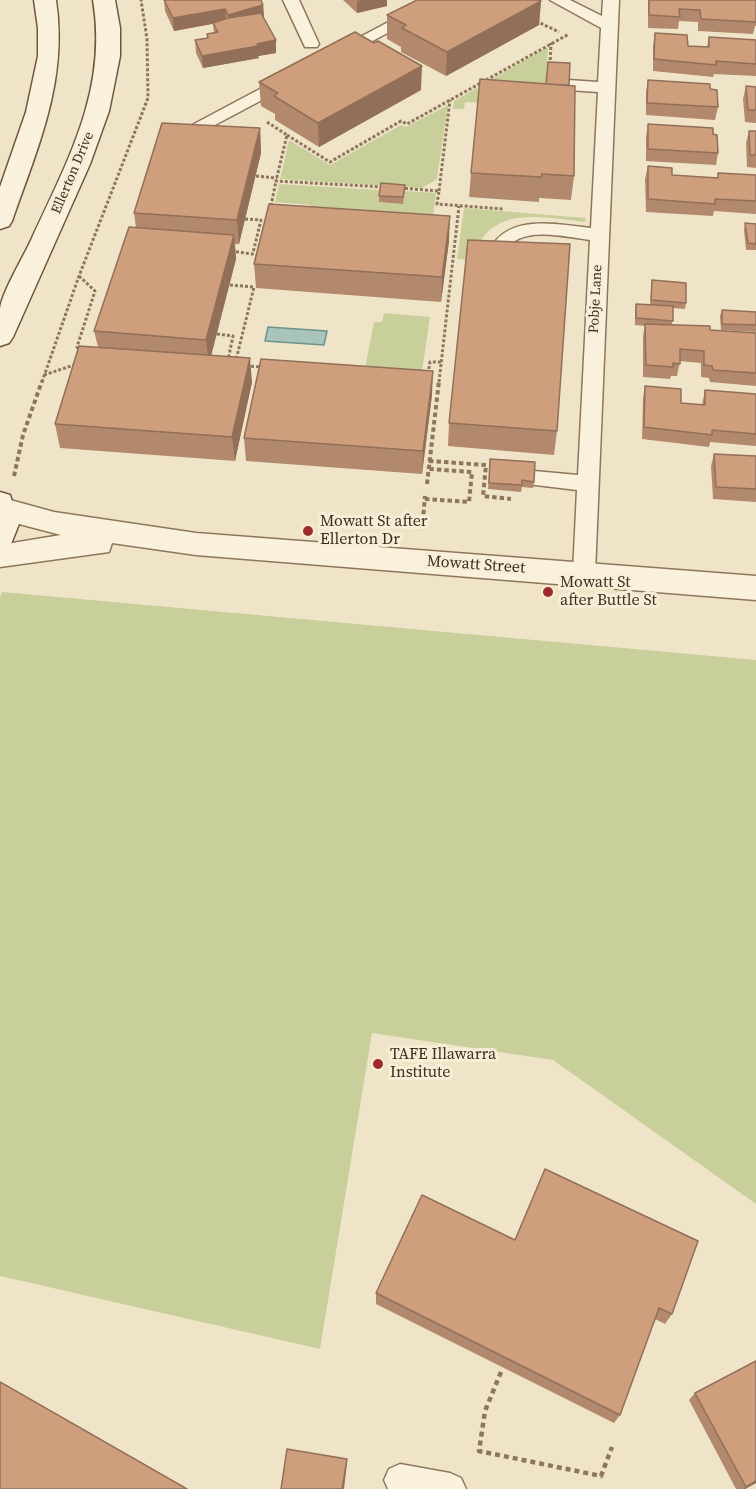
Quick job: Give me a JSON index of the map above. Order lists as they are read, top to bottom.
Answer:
{
  "streets": {
    "main road": ["Ellerton Drive", "Mowatt Street"],
    "lane": ["Pobje Lane"]
  },
  "crossings": [
    ["Pobje Lane", "Mowatt Street"]
  ],
  "places": ["Mowatt St after Ellerton Dr", "Mowatt St after Buttle St", "TAFE Illawarra Institute"]
}
